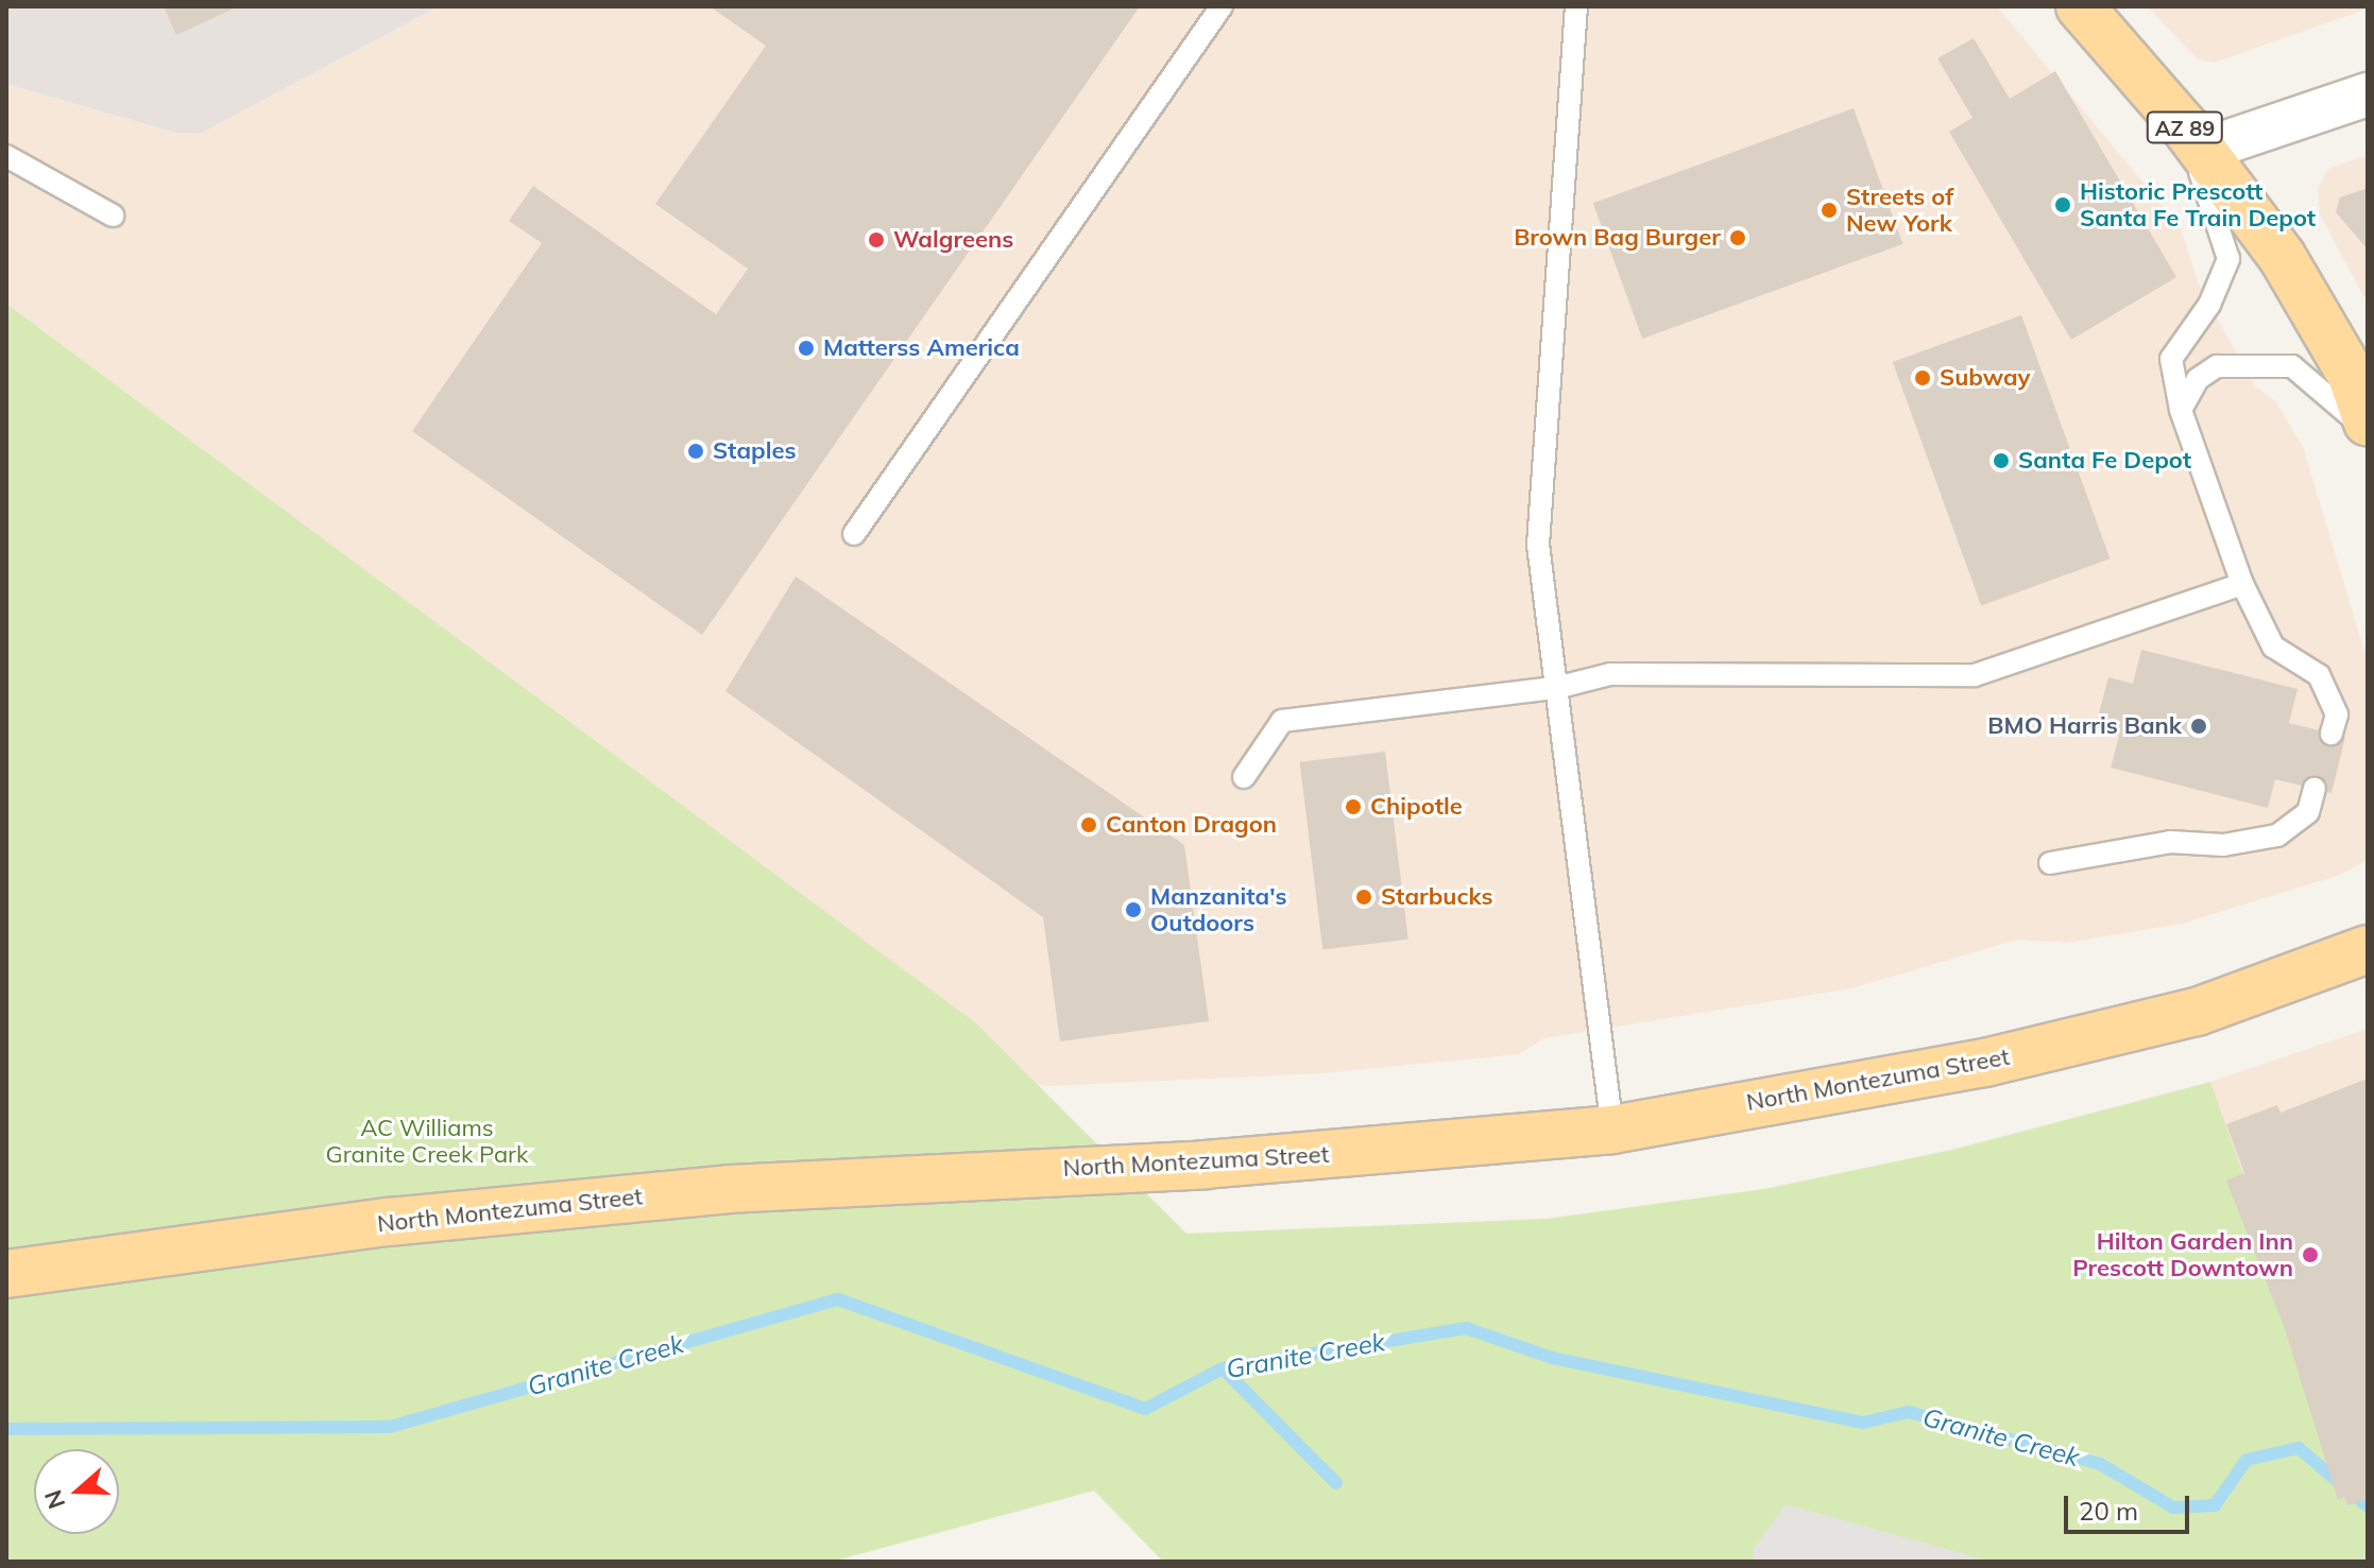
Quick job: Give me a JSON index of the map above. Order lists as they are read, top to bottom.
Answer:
{
  "streets": {
    "main road": ["AZ 89", "North Montezuma Street"]
  },
  "water": ["Granite Creek"],
  "parks": ["AC Williams Granite Creek Park"],
  "places": [
    "Historic Prescott Santa Fe Train Depot",
    "Streets of New York",
    "Brown Bag Burger",
    "Walgreens",
    "Matterss America",
    "Subway",
    "Staples",
    "Santa Fe Depot",
    "BMO Harris Bank",
    "Chipotle",
    "Canton Dragon",
    "Starbucks",
    "Manzanita's Outdoors",
    "Hilton Garden Inn Prescott Downtown"
  ],
  "scale_bar": "20 m",
  "north": "left"
}
